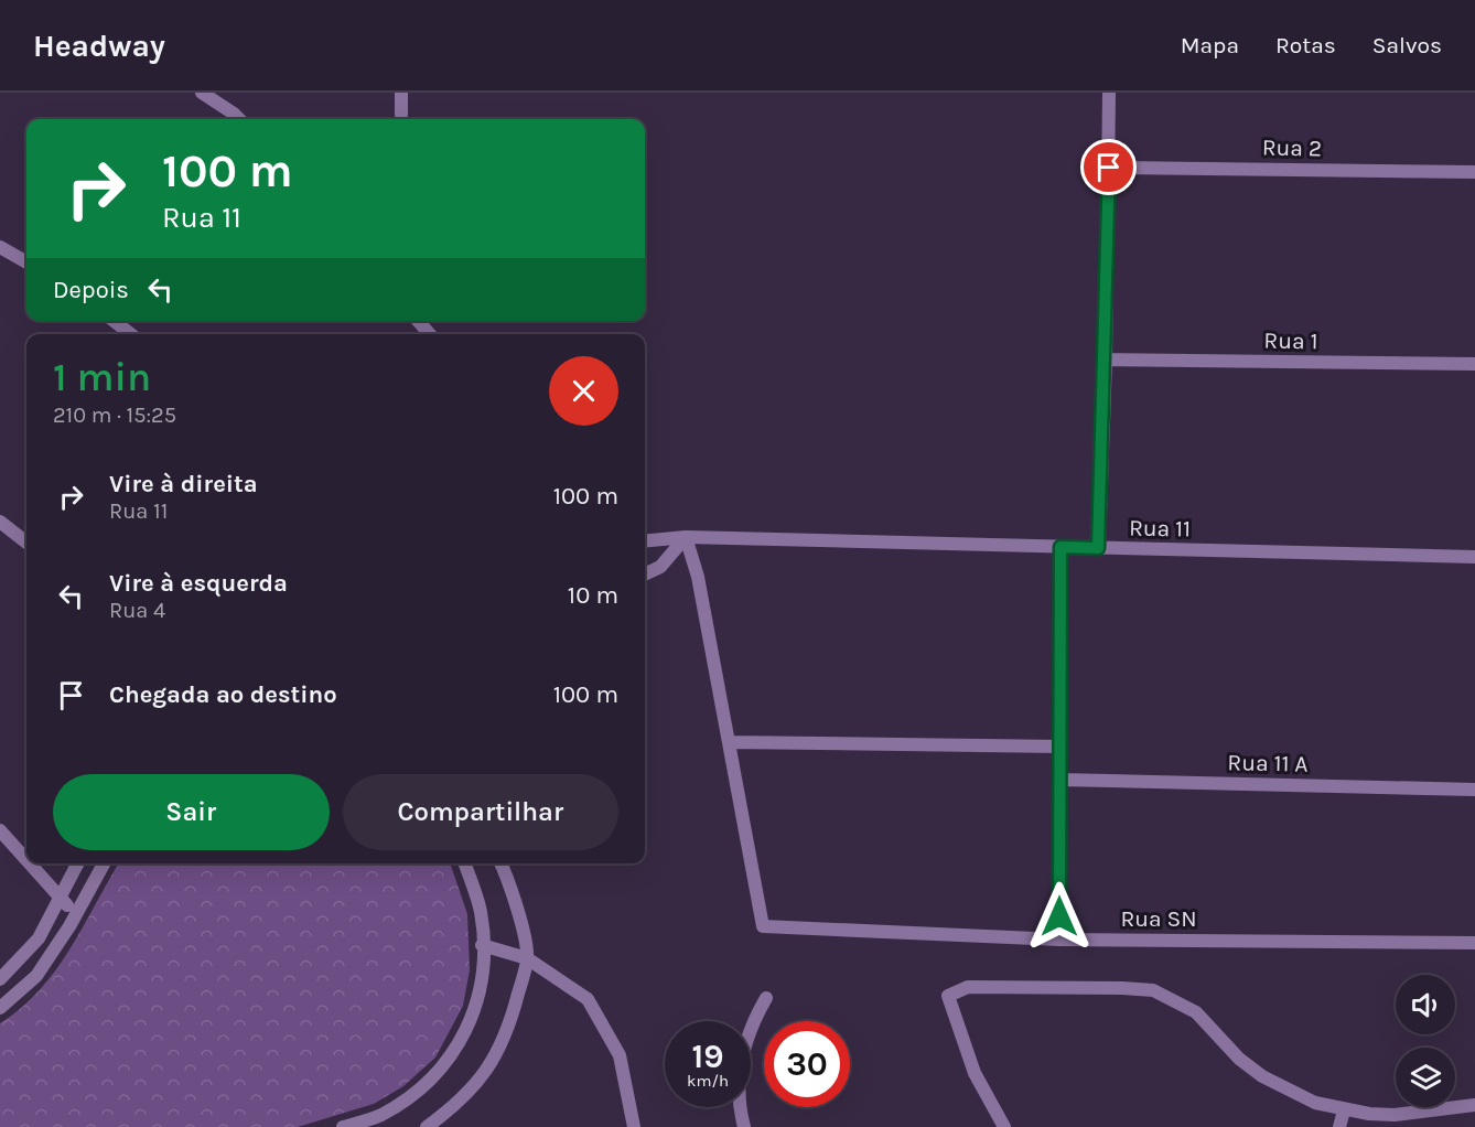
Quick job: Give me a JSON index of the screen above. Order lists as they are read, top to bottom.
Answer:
{
  "streets": {
    "street": [
      "Rua 2",
      "Rua 1",
      "Rua 11",
      "Rua 11 A",
      "Rua SN"
    ]
  },
  "page": {
    "header": "Headway",
    "nav": ["Mapa", "Rotas", "Salvos"],
    "turn": ["100 m", "Rua 11"],
    "then": "Depois",
    "heading": ["1 min", "210 m · 15:25"],
    "list": [
      {
        "name": "Vire à direita",
        "note": "Rua 11",
        "value": "100 m"
      },
      {
        "name": "Vire à esquerda",
        "note": "Rua 4",
        "value": "10 m"
      },
      {
        "name": "Chegada ao destino",
        "value": "100 m"
      }
    ],
    "buttons": ["Sair", "Compartilhar"],
    "speed": "19 km/h",
    "limit": "30"
  }
}
